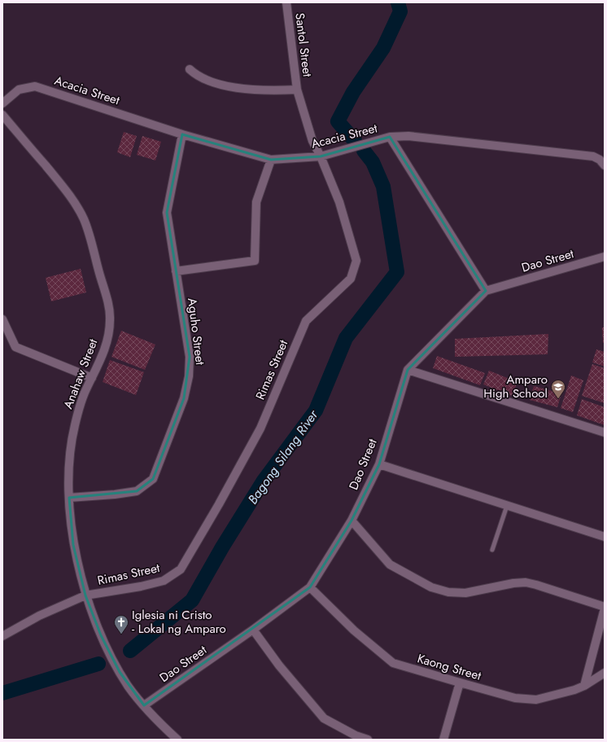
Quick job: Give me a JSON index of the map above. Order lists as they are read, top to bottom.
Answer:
{
  "streets": {
    "street": [
      "Santol Street",
      "Acacia Street",
      "Dao Street",
      "Aguho Street",
      "Rimas Street",
      "Anahaw Street",
      "Kaong Street"
    ]
  },
  "crossings": [
    ["Santol Street", "Rimas Street"],
    ["Acacia Street", "Aguho Street"],
    ["Acacia Street", "Rimas Street"],
    ["Dao Street", "Anahaw Street"],
    ["Dao Street", "Kaong Street"],
    ["Aguho Street", "Anahaw Street"],
    ["Rimas Street", "Anahaw Street"]
  ],
  "water": ["Bagong Silang River"],
  "places": {
    "school or university": ["Amparo High School"],
    "church": ["Iglesia ni Cristo - Lokal ng Amparo"]
  }
}
